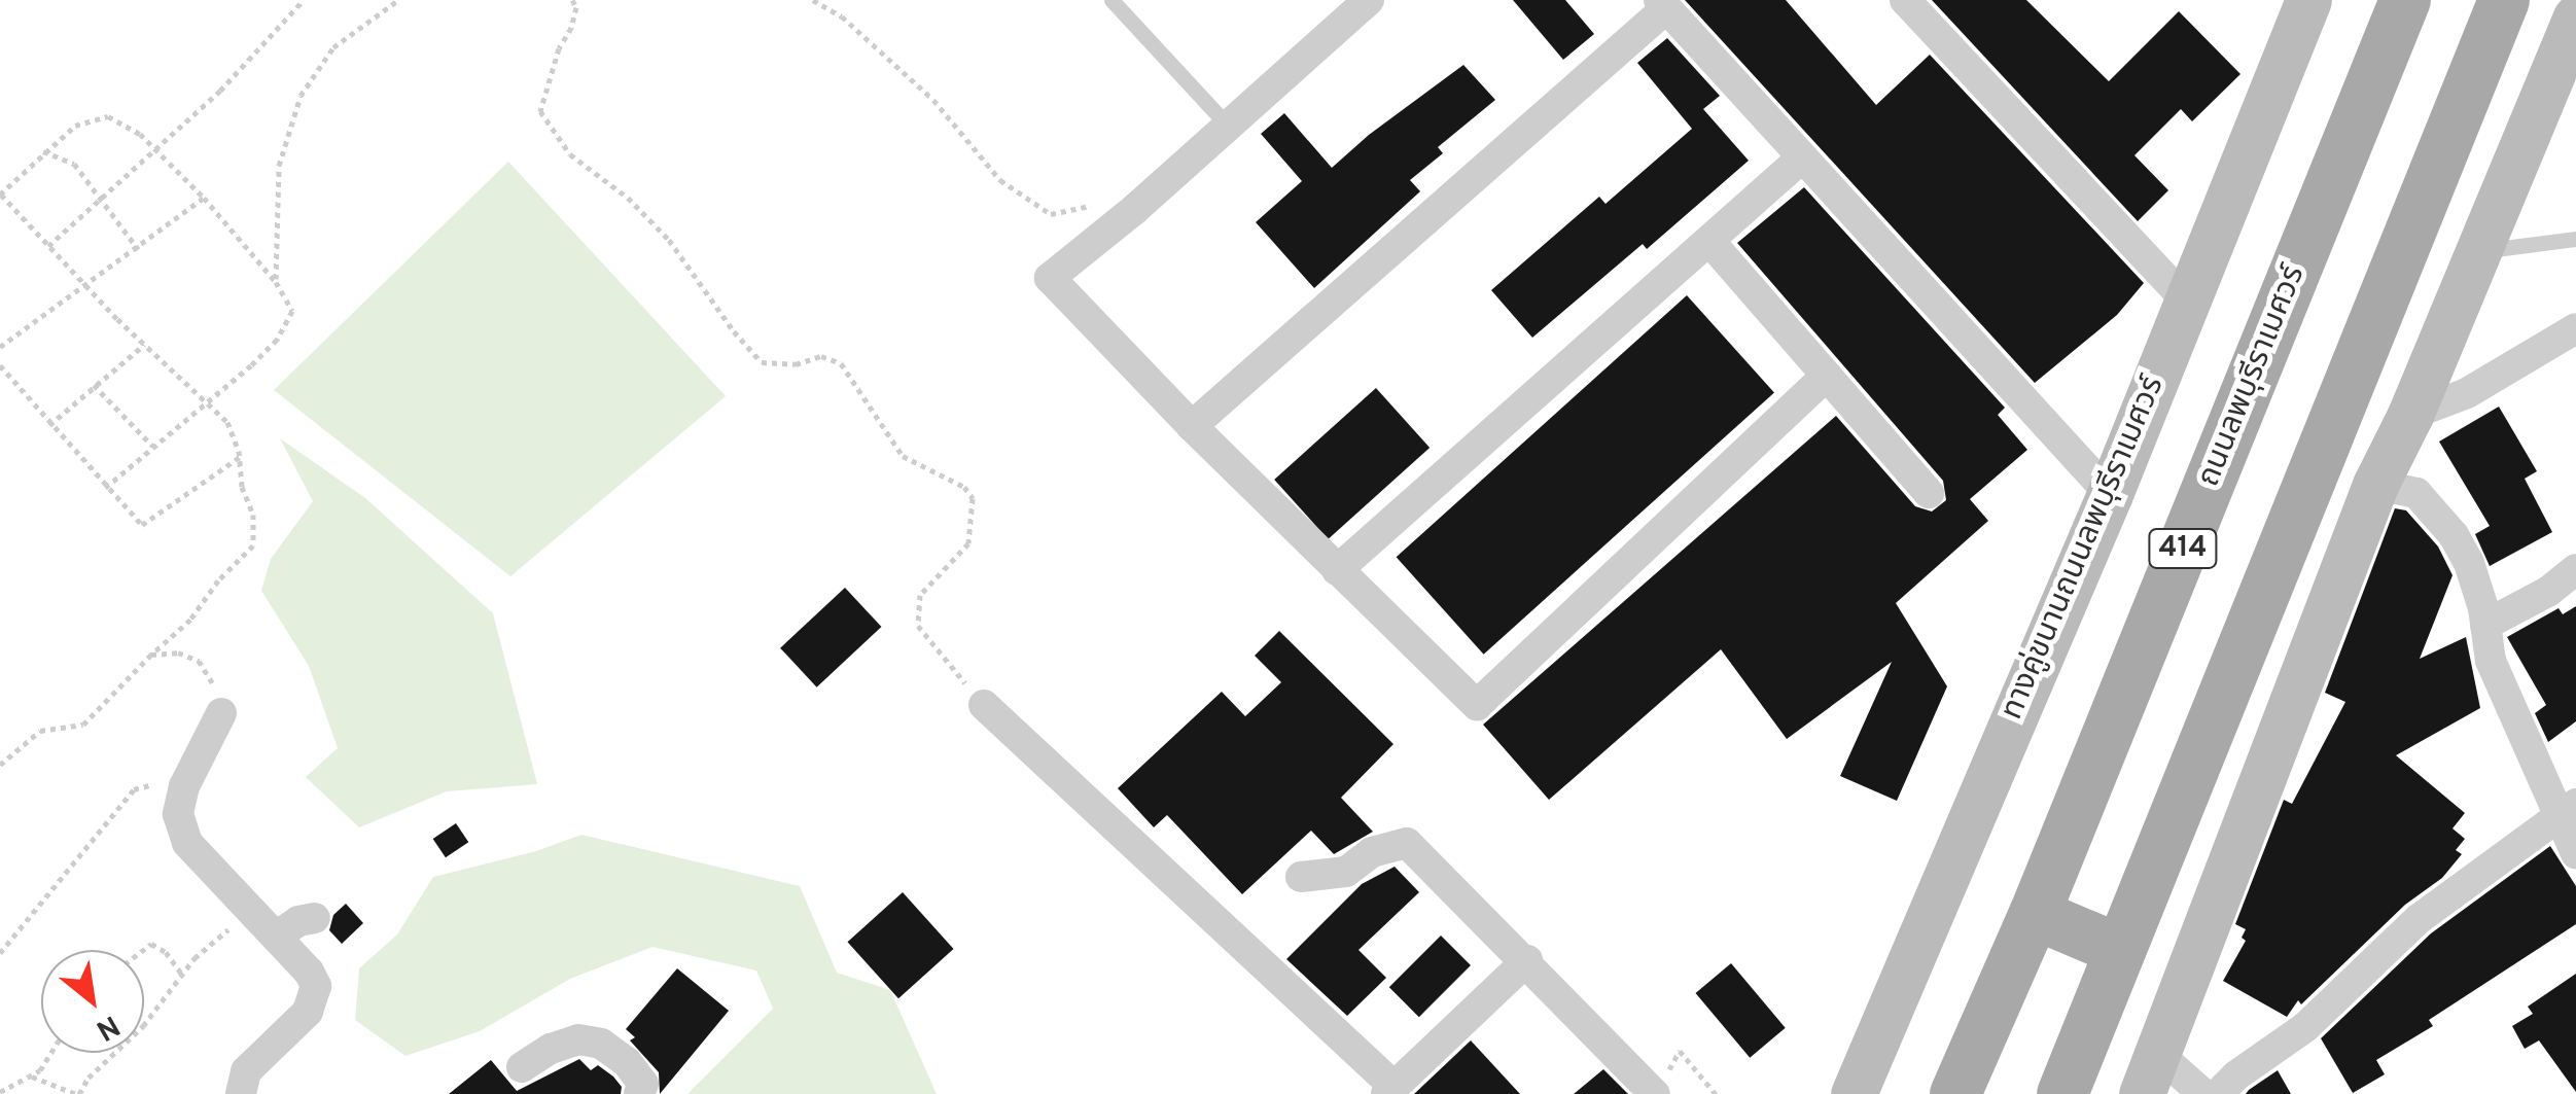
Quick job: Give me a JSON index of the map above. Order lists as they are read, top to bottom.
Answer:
{
  "streets": {
    "main road": ["ถนนลพบุรีราเมศวร์", "ทางคู่ขนานถนนลพบุรีราเมศวร์", "414"]
  },
  "north": "bottom right"
}
